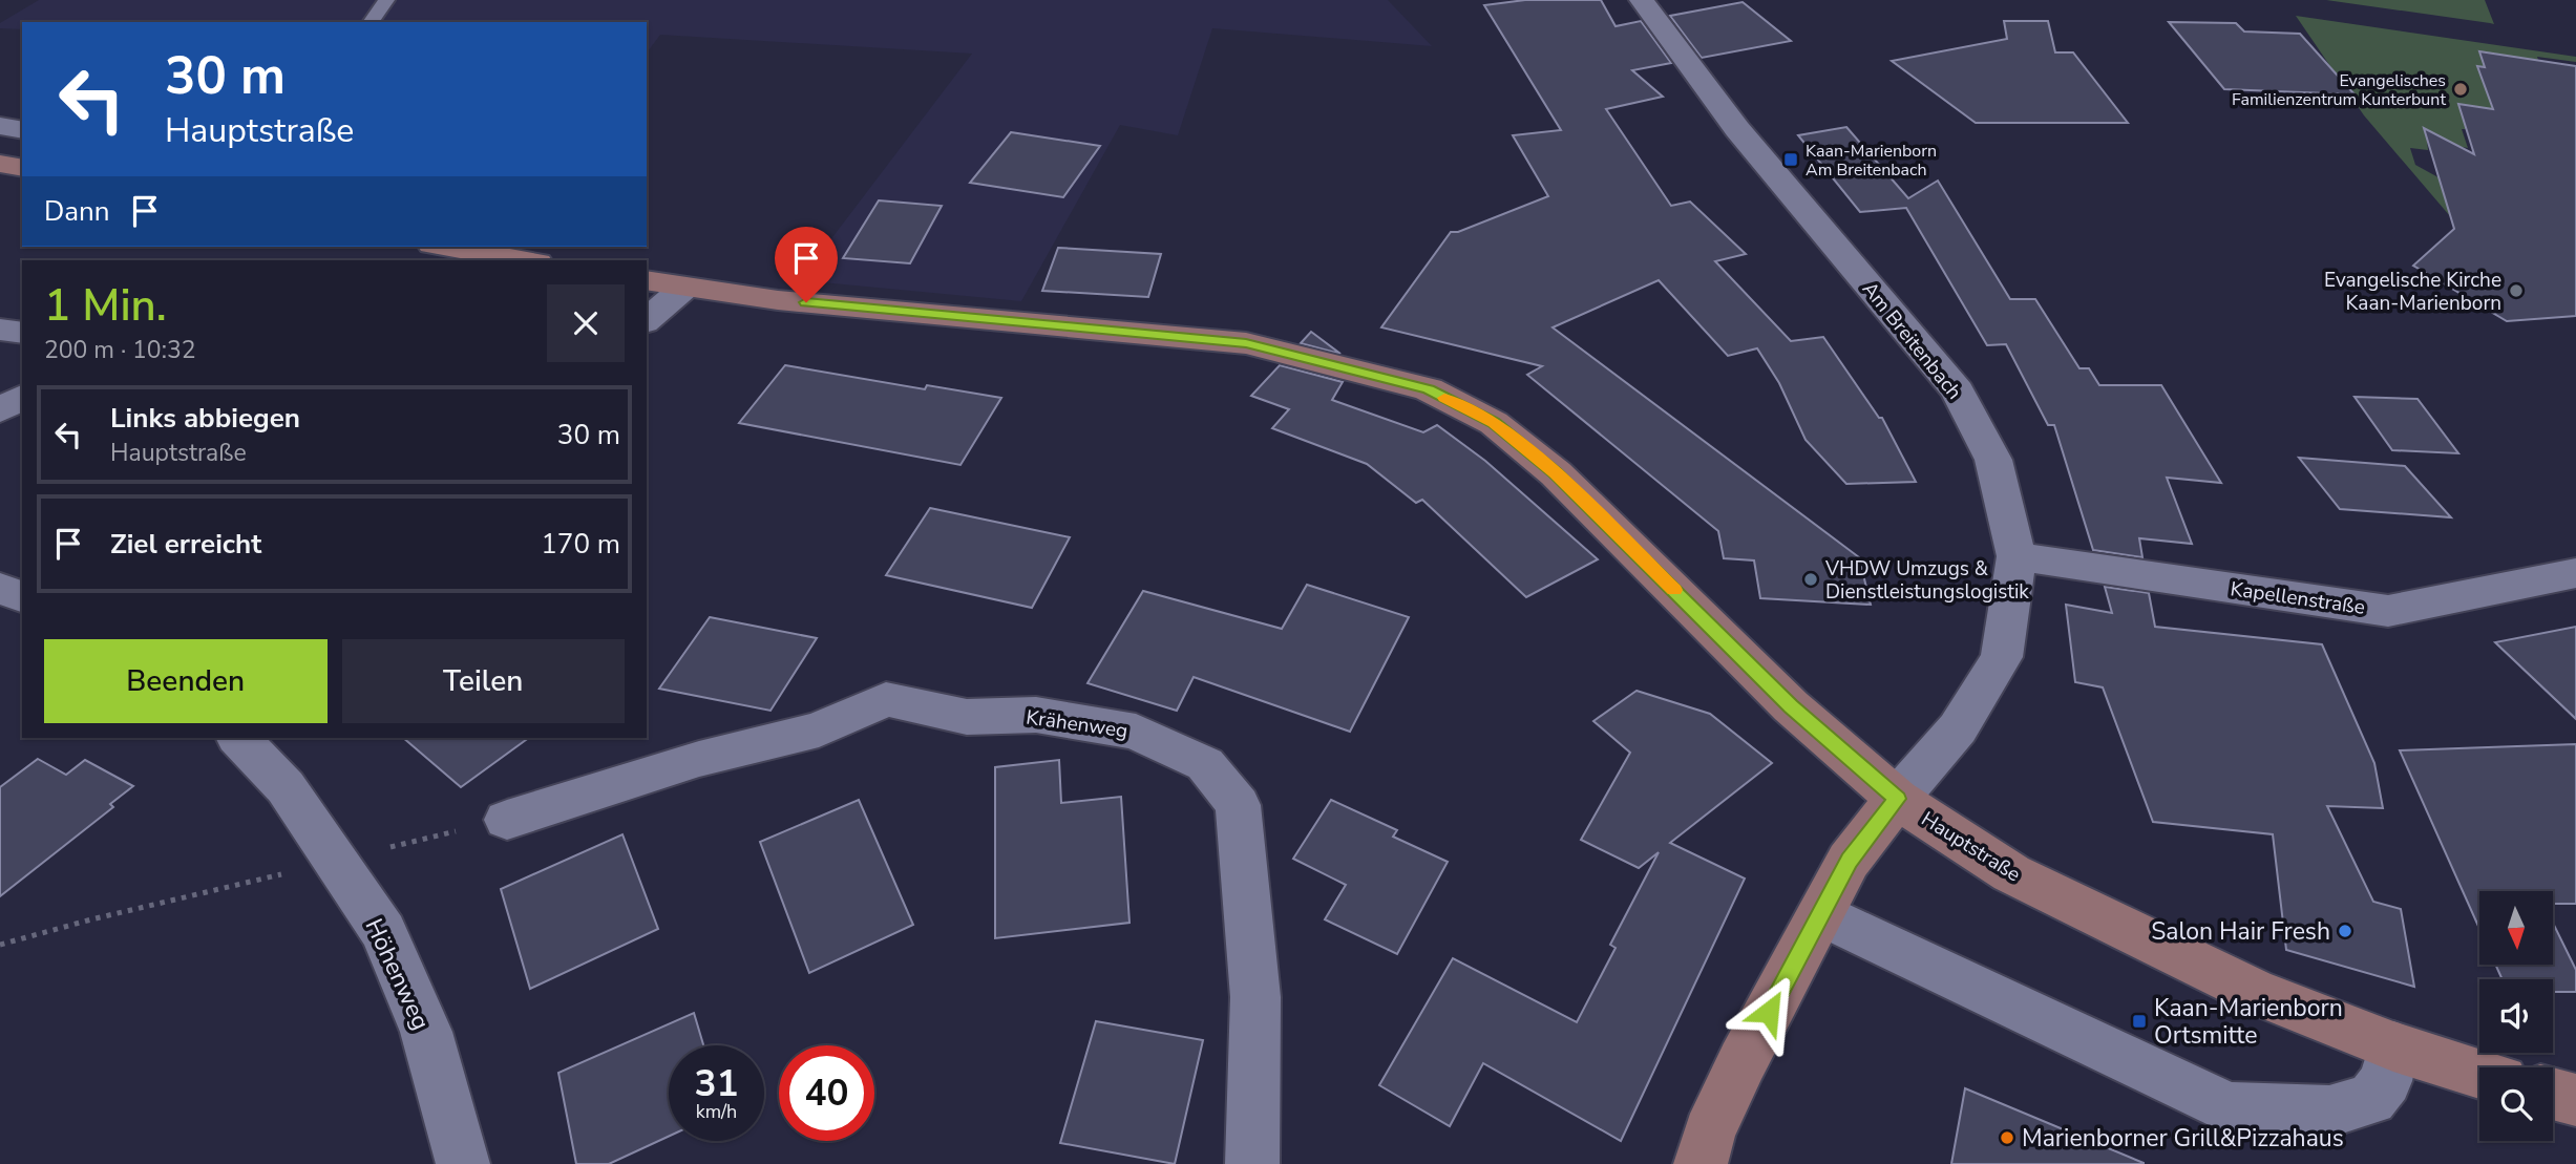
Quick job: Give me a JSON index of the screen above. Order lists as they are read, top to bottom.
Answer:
{
  "streets": {
    "main road": ["Hauptstraße"],
    "street": [
      "Am Breitenbach",
      "Kapellenstraße",
      "Krähenweg",
      "Höhenweg"
    ]
  },
  "crossings": [
    ["Am Breitenbach", "Kapellenstraße"],
    ["Am Breitenbach", "Hauptstraße"]
  ],
  "places": {
    "other": [
      "Evangelisches Familienzentrum Kunterbunt",
      "Evangelische Kirche Kaan-Marienborn",
      "VHDW Umzugs & Dienstleistungslogistik",
      "Salon Hair Fresh",
      "Marienborner Grill&Pizzahaus"
    ],
    "transit": ["Kaan-Marienborn Am Breitenbach", "Kaan-Marienborn Ortsmitte"]
  },
  "north": "bottom",
  "page": {
    "turn": ["30 m", "Hauptstraße"],
    "then": "Dann",
    "heading": ["1 Min.", "200 m · 10:32"],
    "list": [
      {
        "name": "Links abbiegen",
        "note": "Hauptstraße",
        "value": "30 m"
      },
      {
        "name": "Ziel erreicht",
        "value": "170 m"
      }
    ],
    "buttons": ["Beenden", "Teilen"],
    "speed": "31 km/h",
    "limit": "40"
  }
}
